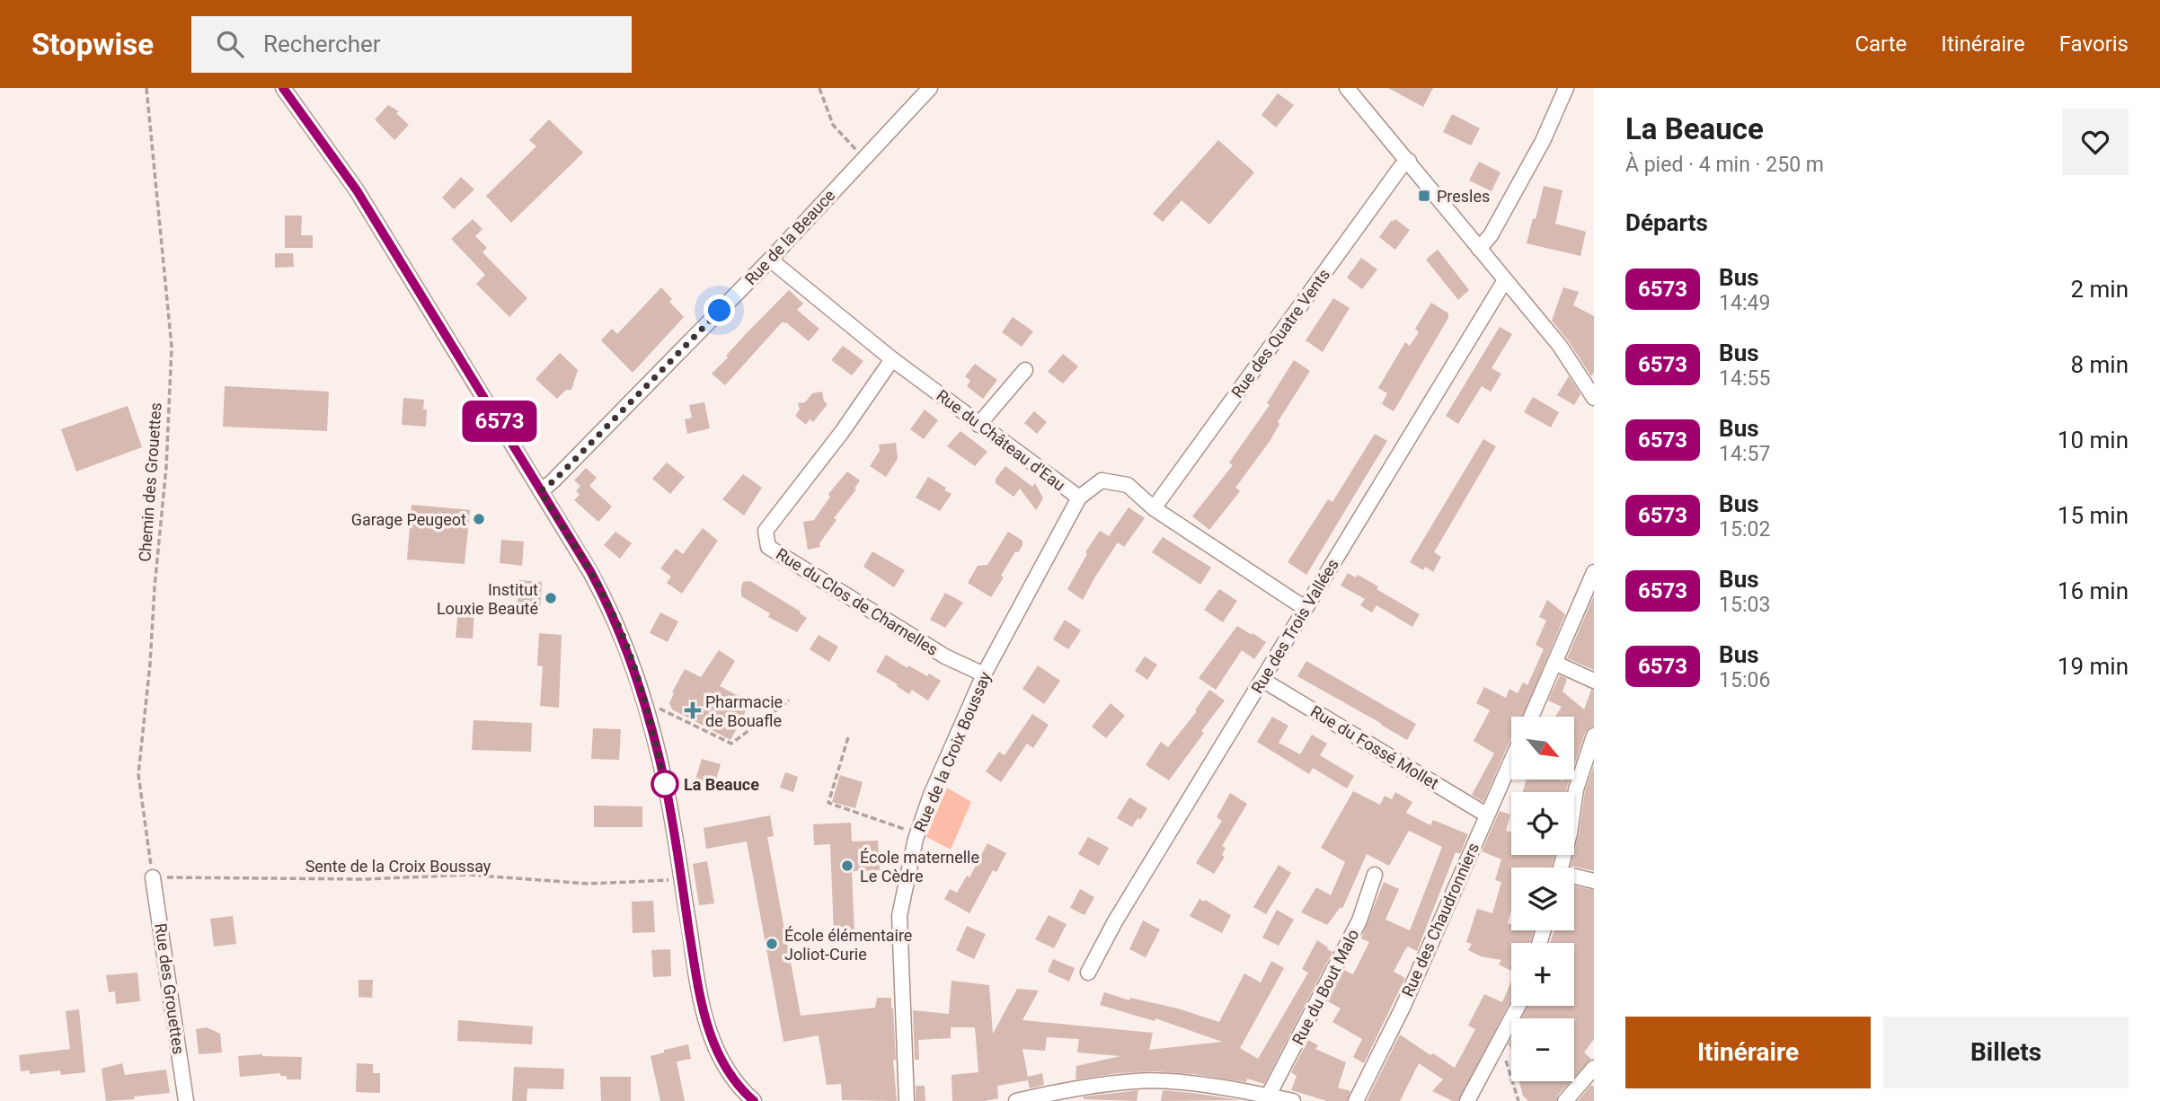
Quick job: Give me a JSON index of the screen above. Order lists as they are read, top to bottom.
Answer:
{
  "streets": {
    "street": [
      "Rue de la Beauce",
      "Rue des Quatre Vents",
      "Rue du Château d'Eau",
      "Rue du Clos de Charnelles",
      "Rue des Trois Vallées",
      "Rue du Fossé Mollet",
      "Rue de la Croix Boussay",
      "Rue des Chaudronniers",
      "Rue du Bout Malo",
      "Rue des Grouettes"
    ],
    "path": ["Chemin des Grouettes", "Sente de la Croix Boussay"]
  },
  "crossings": [
    ["Rue de la Beauce", "Rue du Château d'Eau"],
    ["Rue des Quatre Vents", "Rue du Château d'Eau"],
    ["Rue du Château d'Eau", "Rue du Clos de Charnelles"],
    ["Rue du Château d'Eau", "Rue des Trois Vallées"],
    ["Rue du Château d'Eau", "Rue de la Croix Boussay"],
    ["Chemin des Grouettes", "Sente de la Croix Boussay"],
    ["Chemin des Grouettes", "Rue des Grouettes"],
    ["Rue du Clos de Charnelles", "Rue de la Croix Boussay"],
    ["Rue des Trois Vallées", "Rue du Fossé Mollet"],
    ["Rue du Fossé Mollet", "Rue des Chaudronniers"],
    ["Sente de la Croix Boussay", "Rue des Grouettes"]
  ],
  "places": {
    "transit": ["Presles"],
    "other": [
      "Garage Peugeot",
      "Institut Louxie Beauté",
      "La Beauce",
      "École maternelle Le Cèdre",
      "École élémentaire Joliot-Curie"
    ],
    "health": ["Pharmacie de Bouafle"]
  },
  "lines": ["bus line 6573"],
  "north": "bottom right",
  "page": {
    "header": "Stopwise",
    "search": "Rechercher",
    "nav": ["Carte", "Itinéraire", "Favoris"],
    "on_map": "6573",
    "heading": [
      ["La Beauce", "À pied · 4 min · 250 m"],
      "Départs"
    ],
    "list": [
      {
        "mark": "6573",
        "name": "Bus",
        "note": "14:49",
        "value": "2 min"
      },
      {
        "mark": "6573",
        "name": "Bus",
        "note": "14:55",
        "value": "8 min"
      },
      {
        "mark": "6573",
        "name": "Bus",
        "note": "14:57",
        "value": "10 min"
      },
      {
        "mark": "6573",
        "name": "Bus",
        "note": "15:02",
        "value": "15 min"
      },
      {
        "mark": "6573",
        "name": "Bus",
        "note": "15:03",
        "value": "16 min"
      },
      {
        "mark": "6573",
        "name": "Bus",
        "note": "15:06",
        "value": "19 min"
      }
    ],
    "map_buttons": ["+", "−"],
    "buttons": ["Itinéraire", "Billets"]
  }
}
